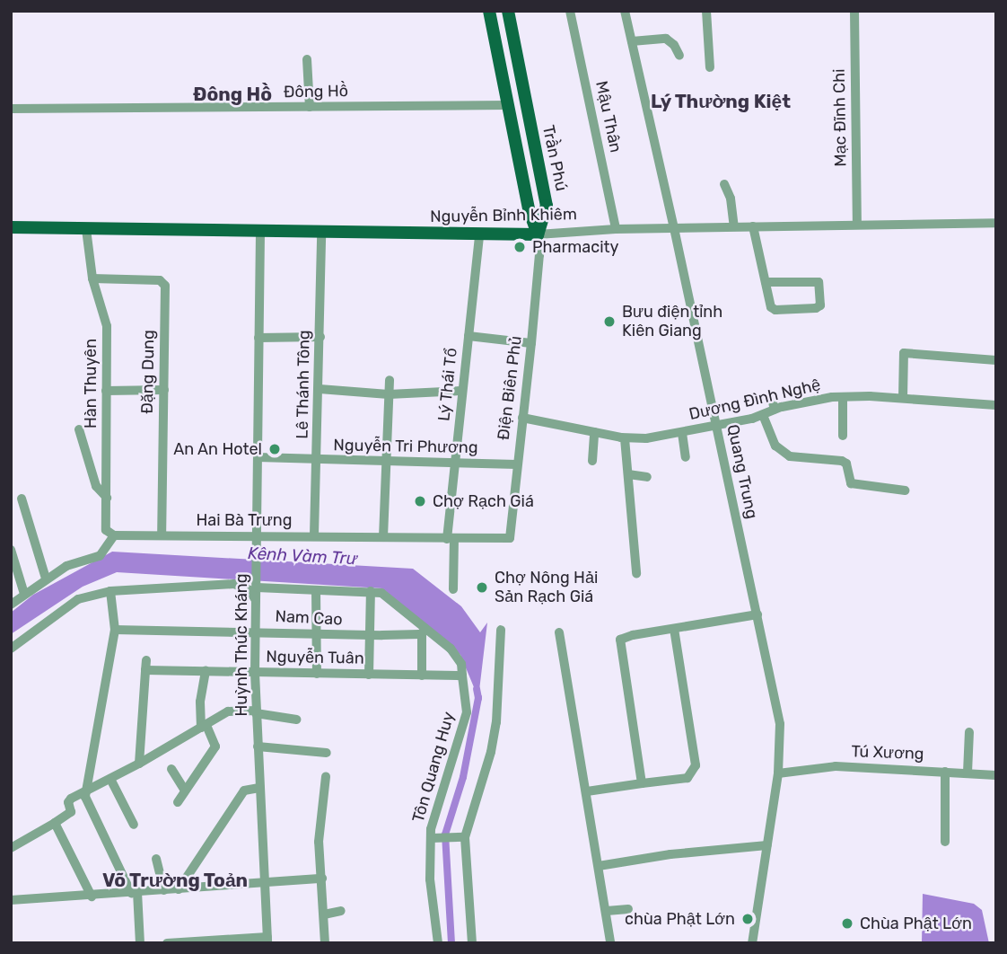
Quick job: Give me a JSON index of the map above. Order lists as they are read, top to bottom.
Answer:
{
  "streets": {
    "main road": ["Trần Phú", "Nguyễn Bỉnh Khiêm"],
    "street": [
      "Đông Hồ",
      "Mậu Thân",
      "Mạc Đĩnh Chi",
      "Đặng Dung",
      "Hàn Thuyên",
      "Lê Thánh Tông",
      "Lý Thái Tổ",
      "Điện Biên Phủ",
      "Dương Đình Nghệ",
      "Nguyễn Tri Phương",
      "Quang Trung",
      "Hai Bà Trưng",
      "Nam Cao",
      "Huỳnh Thúc Kháng",
      "Nguyễn Tuân",
      "Tú Xương",
      "Tôn Quang Huy"
    ]
  },
  "crossings": [
    ["Mậu Thân", "Nguyễn Bỉnh Khiêm"],
    ["Mạc Đĩnh Chi", "Nguyễn Bỉnh Khiêm"],
    ["Trần Phú", "Nguyễn Bỉnh Khiêm"],
    ["Trần Phú", "Điện Biên Phủ"],
    ["Nguyễn Bỉnh Khiêm", "Hàn Thuyên"],
    ["Nguyễn Bỉnh Khiêm", "Lê Thánh Tông"],
    ["Nguyễn Bỉnh Khiêm", "Lý Thái Tổ"],
    ["Nguyễn Bỉnh Khiêm", "Điện Biên Phủ"],
    ["Nguyễn Bỉnh Khiêm", "Quang Trung"],
    ["Nguyễn Bỉnh Khiêm", "Huỳnh Thúc Kháng"],
    ["Đặng Dung", "Hàn Thuyên"],
    ["Đặng Dung", "Hai Bà Trưng"],
    ["Hàn Thuyên", "Hai Bà Trưng"],
    ["Lê Thánh Tông", "Nguyễn Tri Phương"],
    ["Lê Thánh Tông", "Hai Bà Trưng"],
    ["Lý Thái Tổ", "Nguyễn Tri Phương"],
    ["Lý Thái Tổ", "Hai Bà Trưng"],
    ["Điện Biên Phủ", "Dương Đình Nghệ"],
    ["Điện Biên Phủ", "Nguyễn Tri Phương"],
    ["Điện Biên Phủ", "Hai Bà Trưng"],
    ["Dương Đình Nghệ", "Quang Trung"],
    ["Nguyễn Tri Phương", "Huỳnh Thúc Kháng"],
    ["Quang Trung", "Tú Xương"],
    ["Hai Bà Trưng", "Huỳnh Thúc Kháng"],
    ["Nam Cao", "Huỳnh Thúc Kháng"],
    ["Nam Cao", "Tôn Quang Huy"],
    ["Huỳnh Thúc Kháng", "Nguyễn Tuân"],
    ["Nguyễn Tuân", "Tôn Quang Huy"]
  ],
  "districts": ["Đông Hồ", "Lý Thường Kiệt", "Võ Trường Toản"],
  "water": ["Kênh Vàm Trư"],
  "places": [
    "Pharmacity",
    "Bưu điện tỉnh Kiên Giang",
    "An An Hotel",
    "Chợ Rạch Giá",
    "Chợ Nông Hải Sản Rạch Giá",
    "chùa Phật Lớn",
    "Chùa Phật Lớn"
  ]
}
